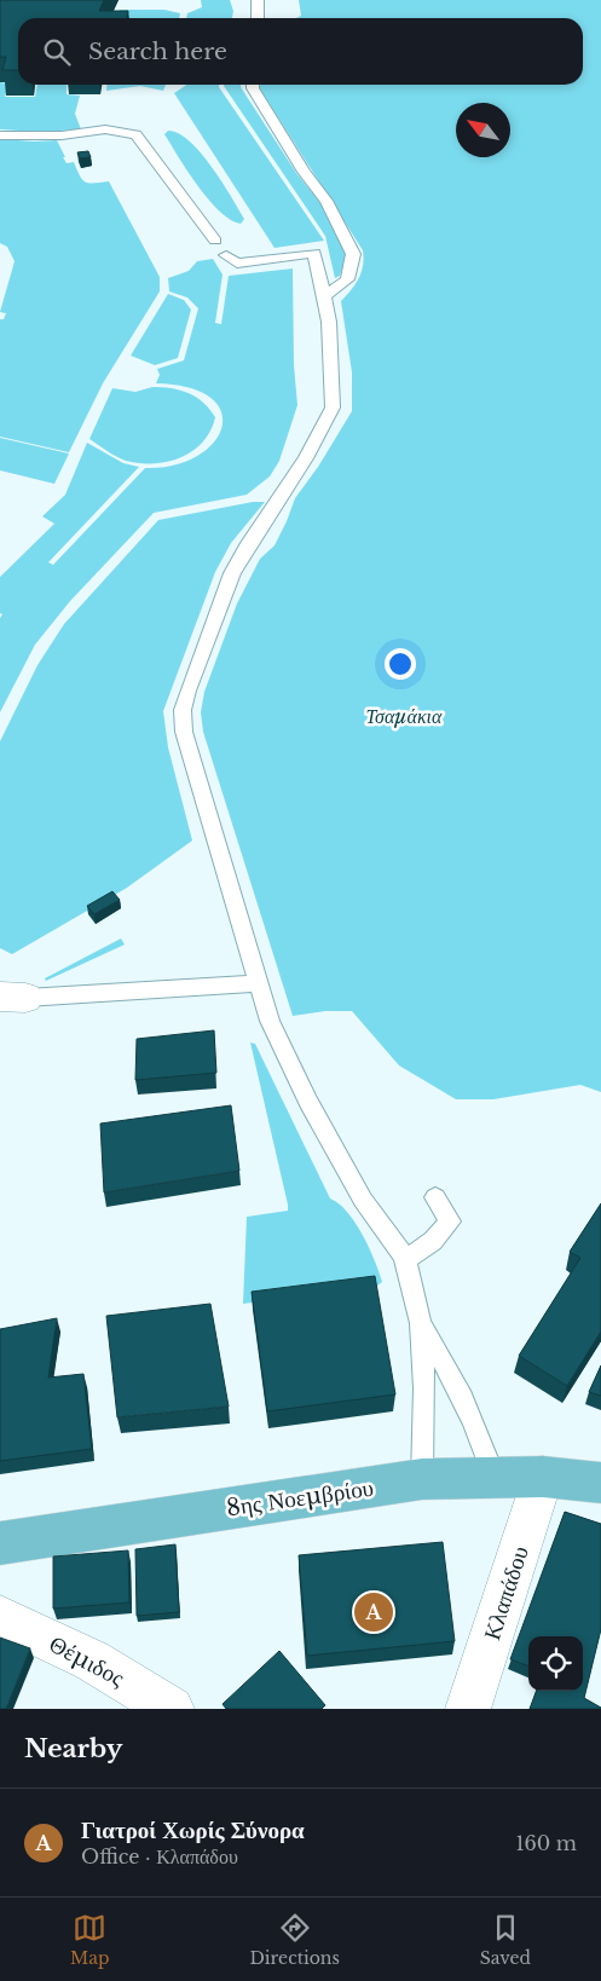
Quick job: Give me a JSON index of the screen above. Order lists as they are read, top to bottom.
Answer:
{
  "streets": {
    "main road": ["8ης Νοεμβρίου"],
    "street": ["Κλαπάδου", "Θέμιδος"]
  },
  "crossings": [
    ["8ης Νοεμβρίου", "Κλαπάδου"]
  ],
  "parks": ["Τσαμάκια"],
  "north": "top left",
  "page": {
    "search": "Search here",
    "pins": "A",
    "heading": "Nearby",
    "list": [
      {
        "mark": "A",
        "name": "Γιατροί Χωρίς Σύνορα",
        "note": "Office · Κλαπάδου",
        "value": "160 m"
      }
    ],
    "nav": ["Map", "Directions", "Saved"]
  }
}
